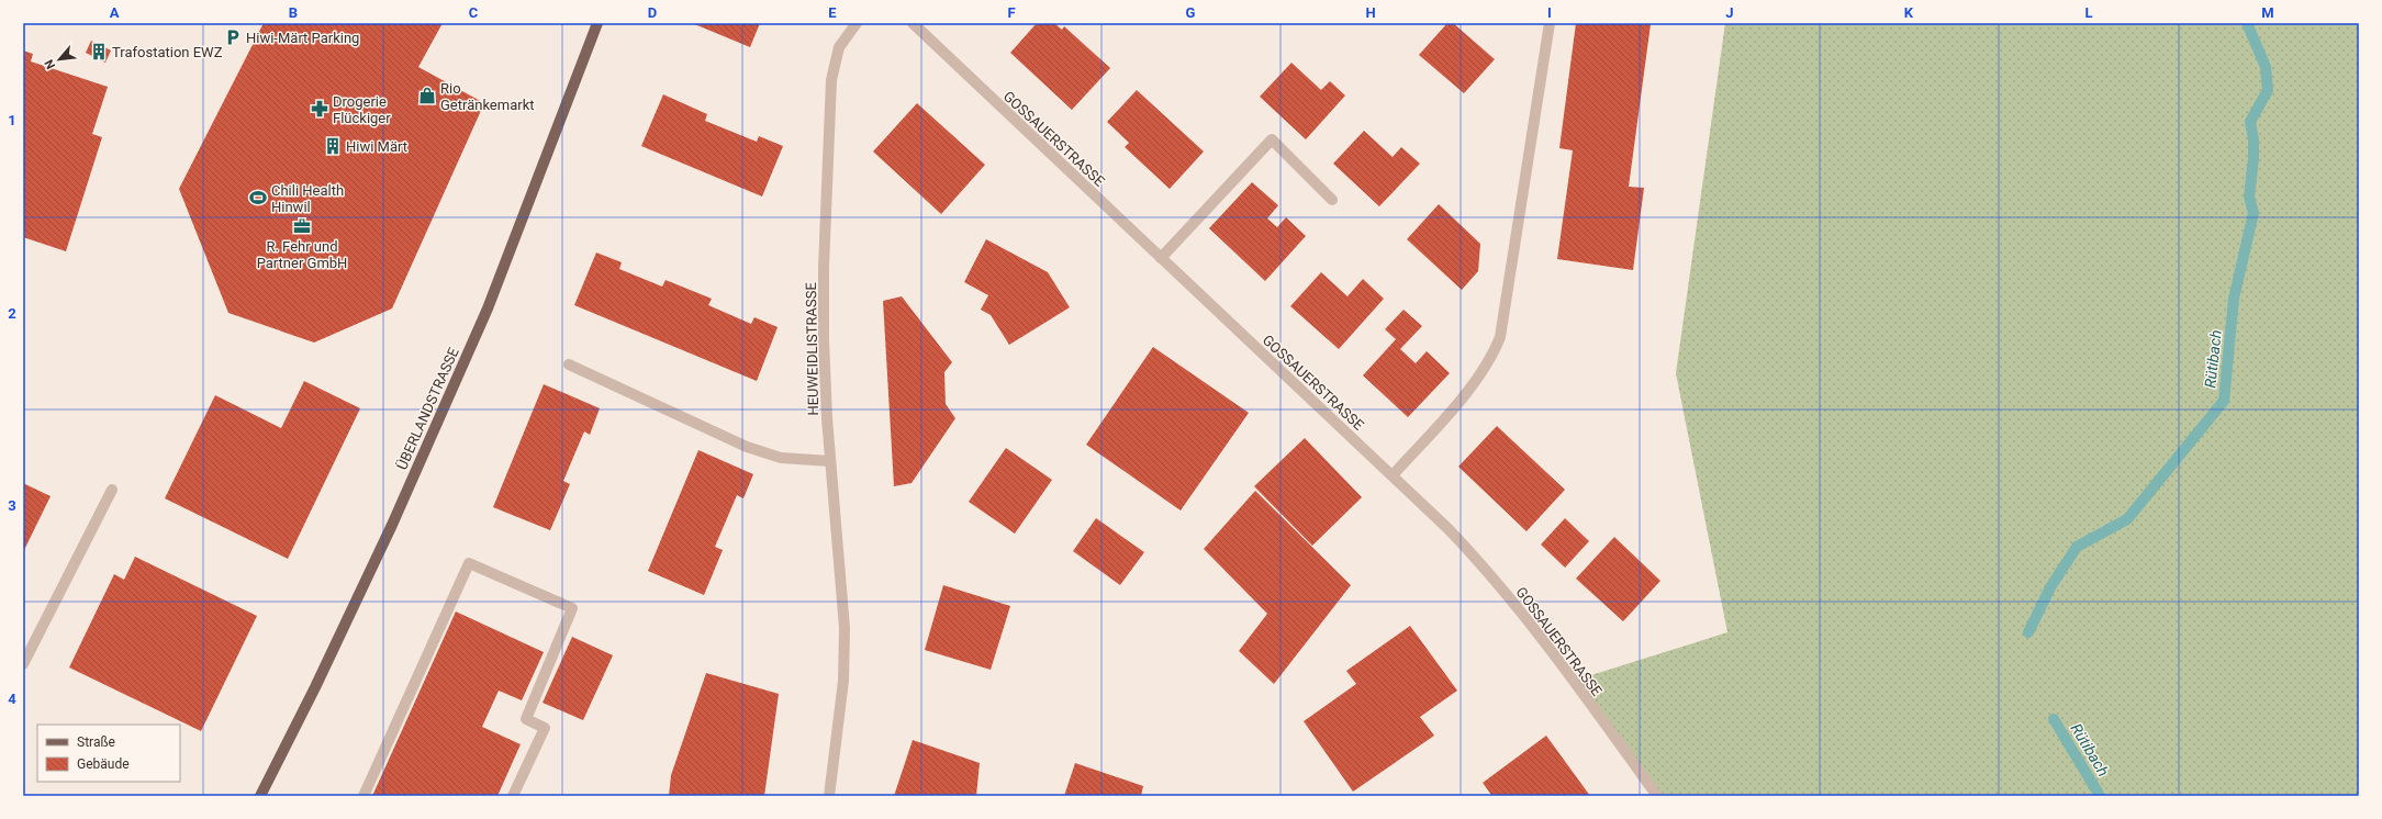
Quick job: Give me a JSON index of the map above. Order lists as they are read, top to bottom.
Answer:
{
  "streets": {
    "main road": ["ÜBERLANDSTRASSE"],
    "street": ["GOSSAUERSTRASSE", "HEUWEIDLISTRASSE"]
  },
  "water": ["Rütibach"],
  "places": {
    "parking": ["Hiwi-Märt Parking"],
    "building": ["Trafostation EWZ", "Hiwi Märt"],
    "shop": ["Rio Getränkemarkt"],
    "pharmacy": ["Drogerie Flückiger"],
    "sports": ["Chili Health Hinwil"],
    "office": ["R. Fehr und Partner GmbH"]
  },
  "legend": ["Straße", "Gebäude"],
  "north": "bottom left",
  "grid": {
    "columns": [
      "A",
      "B",
      "C",
      "D",
      "E",
      "F",
      "G",
      "H",
      "I",
      "J",
      "K",
      "L",
      "M"
    ],
    "rows": [
      "1",
      "2",
      "3",
      "4"
    ]
  }
}
